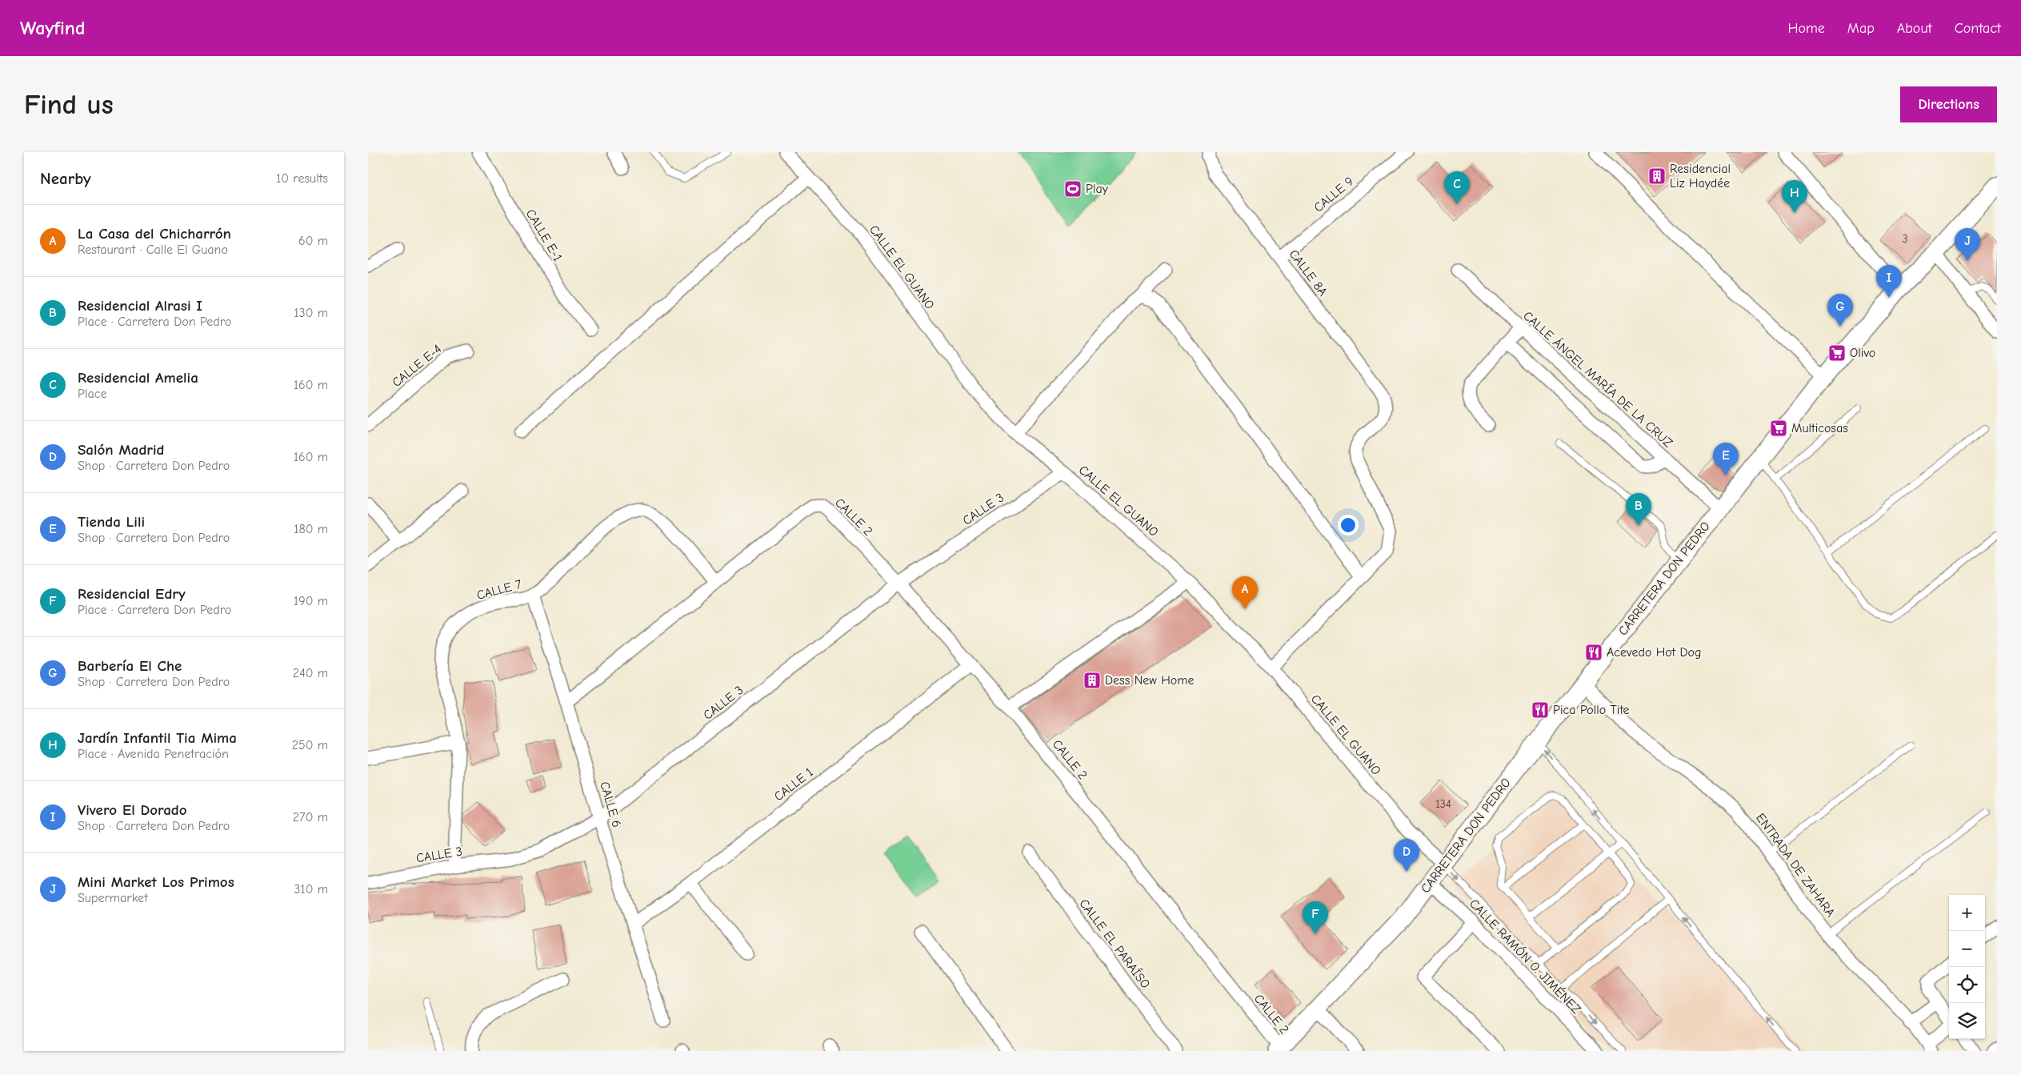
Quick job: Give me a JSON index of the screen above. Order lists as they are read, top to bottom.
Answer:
{
  "streets": {
    "street": [
      "CALLE 9",
      "CALLE E-1",
      "CALLE EL GUANO",
      "CALLE 8A",
      "CALLE E-4",
      "CALLE ÁNGEL MARÍA DE LA CRUZ",
      "CALLE 3",
      "CALLE 2",
      "CARRETERA DON PEDRO",
      "CALLE 7",
      "CALLE 1",
      "CALLE 6",
      "ENTRADA DE ZAHARA",
      "CALLE EL PARAÍSO",
      "CALLE RAMÓN O. JIMÉNEZ"
    ]
  },
  "crossings": [
    ["CALLE 9", "CALLE 8A"],
    ["CALLE EL GUANO", "CALLE 3"],
    ["CALLE EL GUANO", "CARRETERA DON PEDRO"],
    ["CALLE ÁNGEL MARÍA DE LA CRUZ", "CARRETERA DON PEDRO"],
    ["CALLE 3", "CALLE 2"],
    ["CALLE 3", "CALLE 7"],
    ["CALLE 3", "CALLE 6"],
    ["CALLE 2", "CARRETERA DON PEDRO"],
    ["CALLE 2", "CALLE 7"],
    ["CALLE 2", "CALLE 1"],
    ["CARRETERA DON PEDRO", "ENTRADA DE ZAHARA"],
    ["CARRETERA DON PEDRO", "CALLE RAMÓN O. JIMÉNEZ"],
    ["CALLE 7", "CALLE 6"],
    ["CALLE 1", "CALLE 6"]
  ],
  "places": {
    "building": ["Residencial Liz Haydée", "Dess New Home"],
    "sports": ["Play"],
    "supermarket": ["Olivo", "Multicosas"],
    "restaurant": ["Acevedo Hot Dog", "Pica Pollo Tite"]
  },
  "house_numbers": ["3", "134"],
  "page": {
    "header": "Wayfind",
    "nav": [
      "Home",
      "Map",
      "About",
      "Contact"
    ],
    "buttons": "Directions",
    "title": "Find us",
    "heading": ["Nearby", "10 results"],
    "pins": [
      "C",
      "H",
      "J",
      "I",
      "G",
      "E",
      "B",
      "A",
      "D",
      "F"
    ],
    "list": [
      {
        "mark": "A",
        "name": "La Casa del Chicharrón",
        "note": "Restaurant · Calle El Guano",
        "value": "60 m"
      },
      {
        "mark": "B",
        "name": "Residencial Alrasi I",
        "note": "Place · Carretera Don Pedro",
        "value": "130 m"
      },
      {
        "mark": "C",
        "name": "Residencial Amelia",
        "note": "Place",
        "value": "160 m"
      },
      {
        "mark": "D",
        "name": "Salón Madrid",
        "note": "Shop · Carretera Don Pedro",
        "value": "160 m"
      },
      {
        "mark": "E",
        "name": "Tienda Lili",
        "note": "Shop · Carretera Don Pedro",
        "value": "180 m"
      },
      {
        "mark": "F",
        "name": "Residencial Edry",
        "note": "Place · Carretera Don Pedro",
        "value": "190 m"
      },
      {
        "mark": "G",
        "name": "Barbería El Che",
        "note": "Shop · Carretera Don Pedro",
        "value": "240 m"
      },
      {
        "mark": "H",
        "name": "Jardín Infantil Tia Mima",
        "note": "Place · Avenida Penetración",
        "value": "250 m"
      },
      {
        "mark": "I",
        "name": "Vivero El Dorado",
        "note": "Shop · Carretera Don Pedro",
        "value": "270 m"
      },
      {
        "mark": "J",
        "name": "Mini Market Los Primos",
        "note": "Supermarket",
        "value": "310 m"
      }
    ],
    "map_buttons": ["+", "−"]
  }
}
